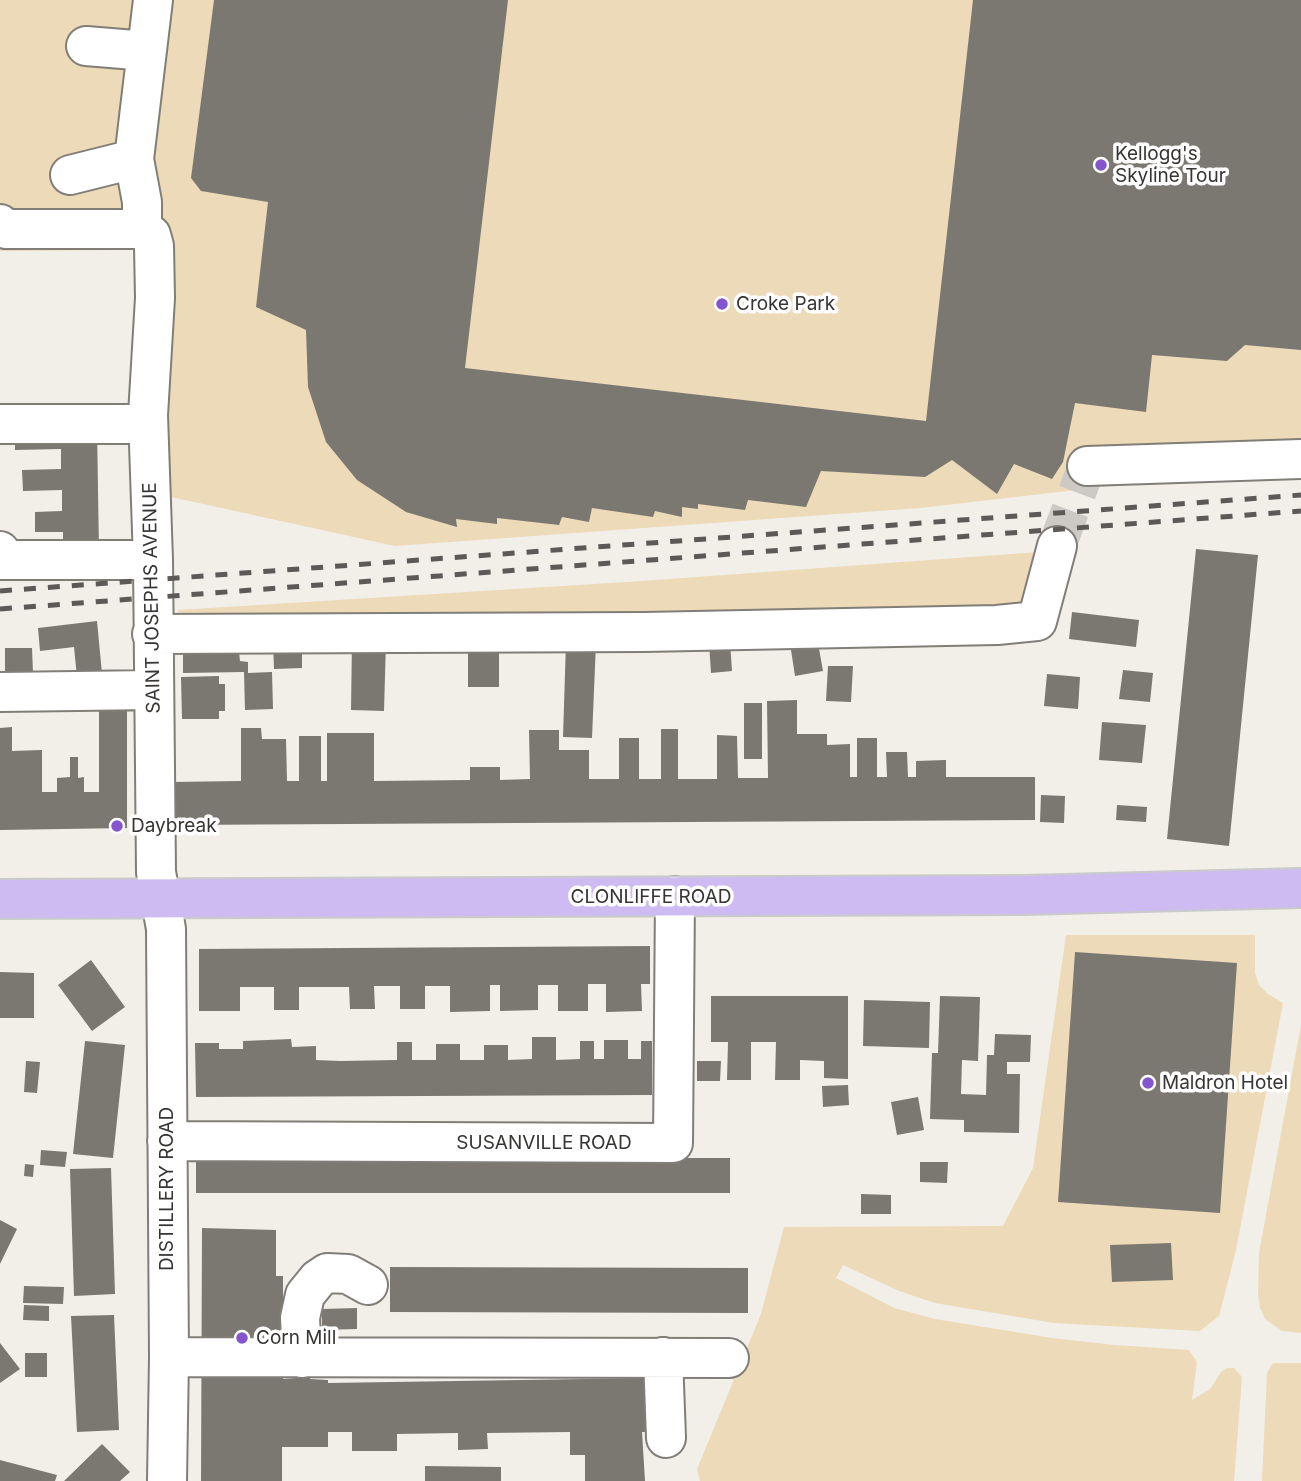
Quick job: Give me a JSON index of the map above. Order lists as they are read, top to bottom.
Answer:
{
  "streets": {
    "main road": ["CLONLIFFE ROAD"],
    "street": ["SAINT JOSEPHS AVENUE", "SUSANVILLE ROAD", "DISTILLERY ROAD"]
  },
  "crossings": [
    ["SAINT JOSEPHS AVENUE", "CLONLIFFE ROAD"],
    ["SAINT JOSEPHS AVENUE", "DISTILLERY ROAD"],
    ["CLONLIFFE ROAD", "SUSANVILLE ROAD"],
    ["CLONLIFFE ROAD", "DISTILLERY ROAD"],
    ["SUSANVILLE ROAD", "DISTILLERY ROAD"]
  ],
  "places": [
    "Kellogg's Skyline Tour",
    "Croke Park",
    "Daybreak",
    "Maldron Hotel",
    "Corn Mill"
  ]
}
